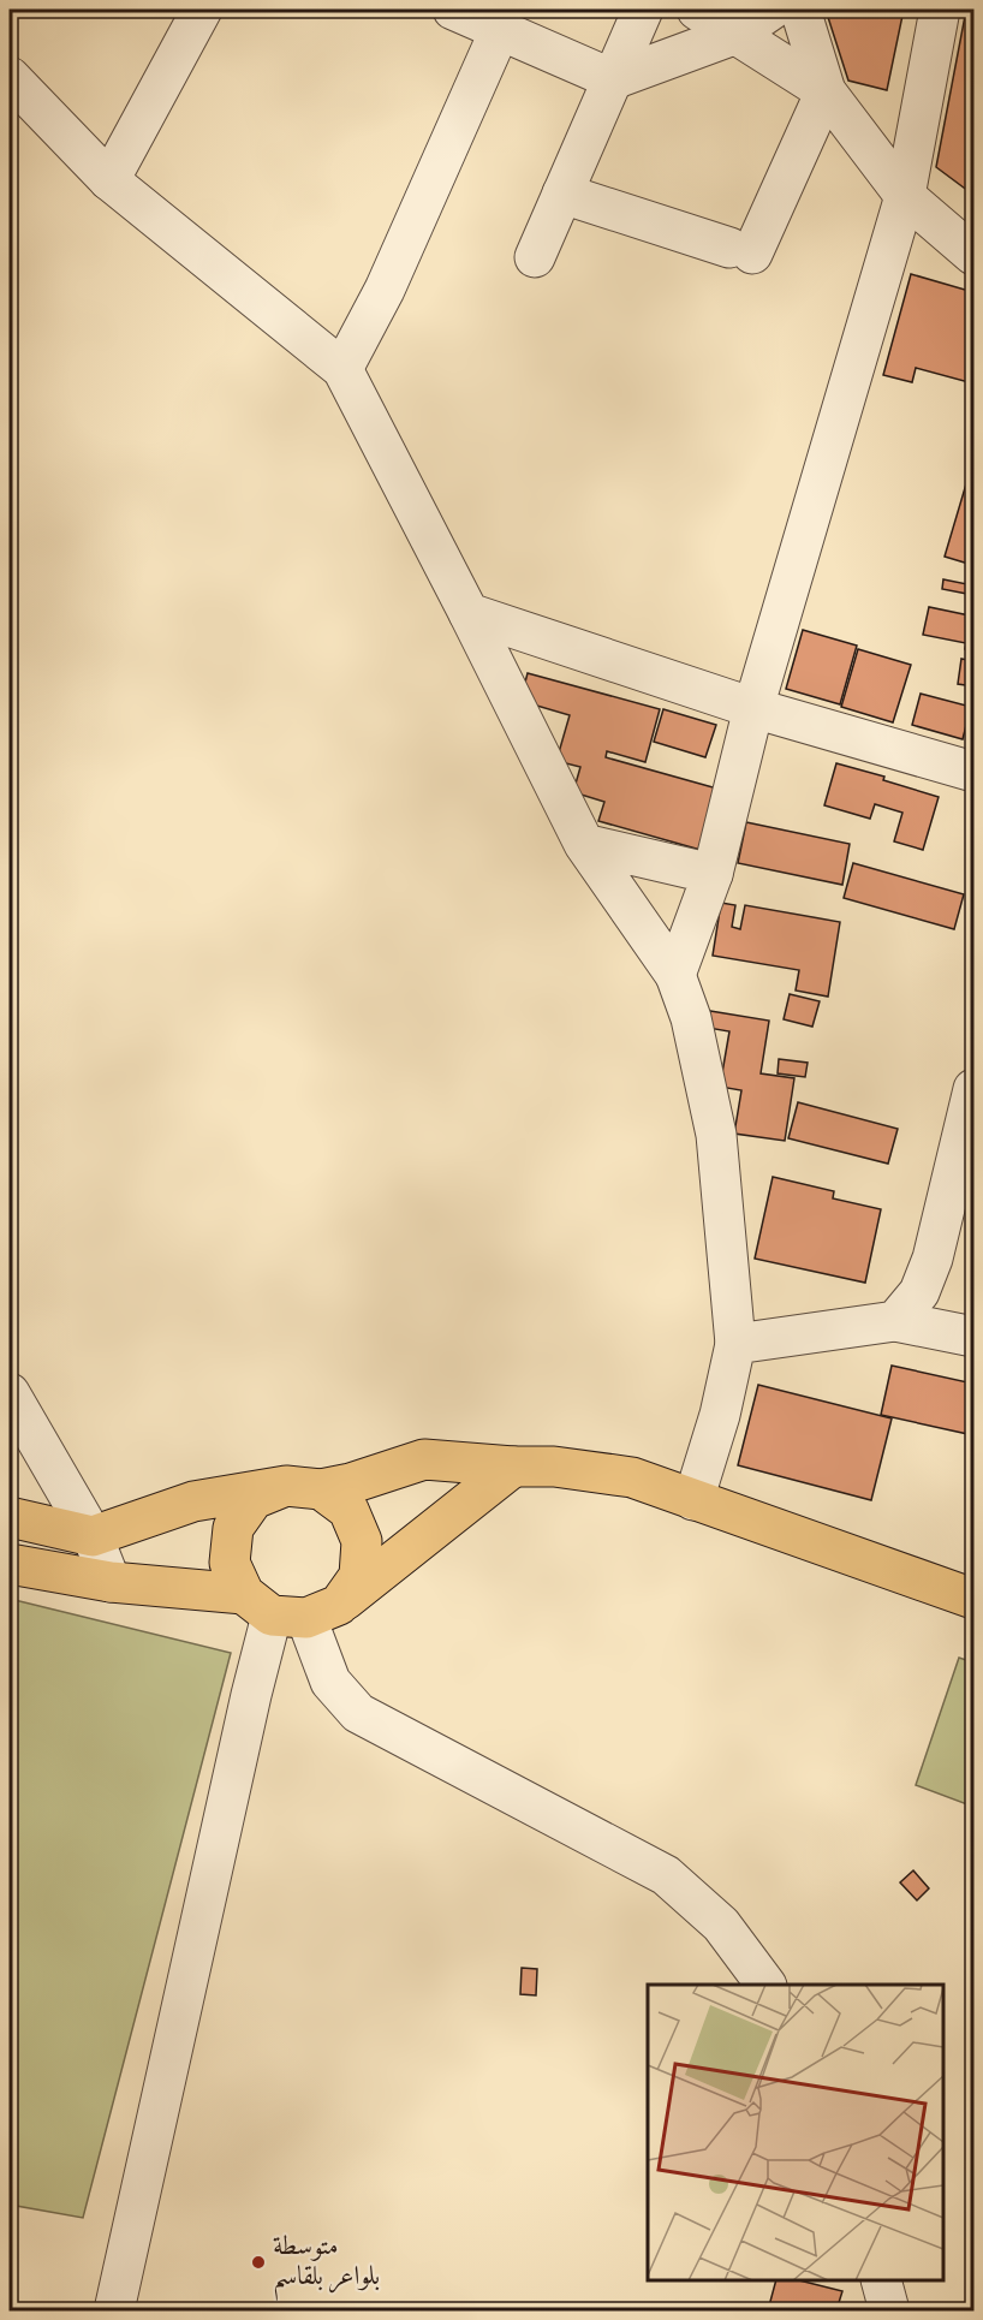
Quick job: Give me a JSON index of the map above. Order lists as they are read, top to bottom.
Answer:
{
  "places": ["متوسطة بلواعر بلقاسم"]
}
